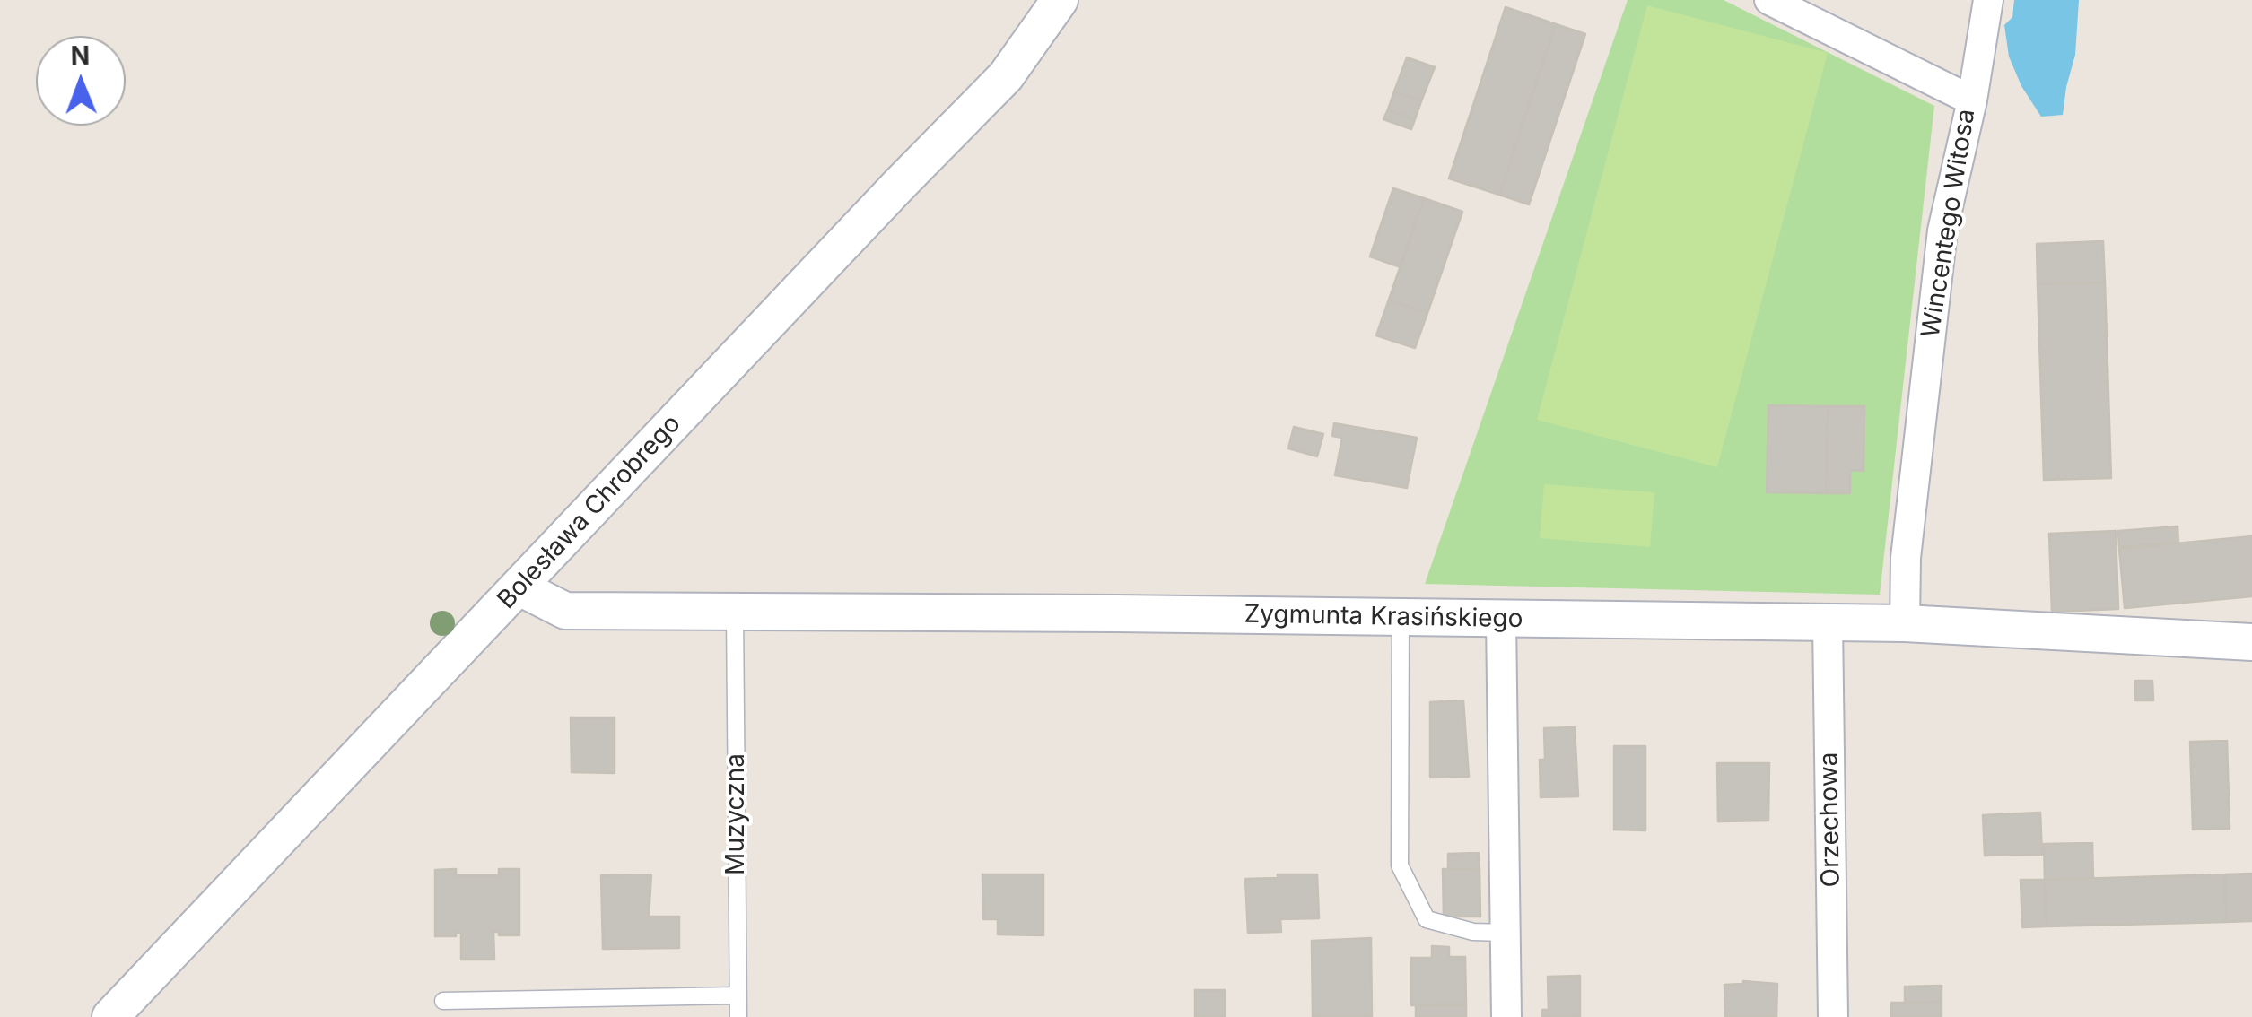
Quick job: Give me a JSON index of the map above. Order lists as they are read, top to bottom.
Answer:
{
  "streets": {
    "street": [
      "Wincentego Witosa",
      "Bolesława Chrobrego",
      "Zygmunta Krasińskiego",
      "Orzechowa"
    ],
    "lane": ["Muzyczna"]
  },
  "crossings": [
    ["Wincentego Witosa", "Zygmunta Krasińskiego"],
    ["Bolesława Chrobrego", "Zygmunta Krasińskiego"],
    ["Zygmunta Krasińskiego", "Muzyczna"],
    ["Zygmunta Krasińskiego", "Orzechowa"]
  ],
  "north": "top"
}
